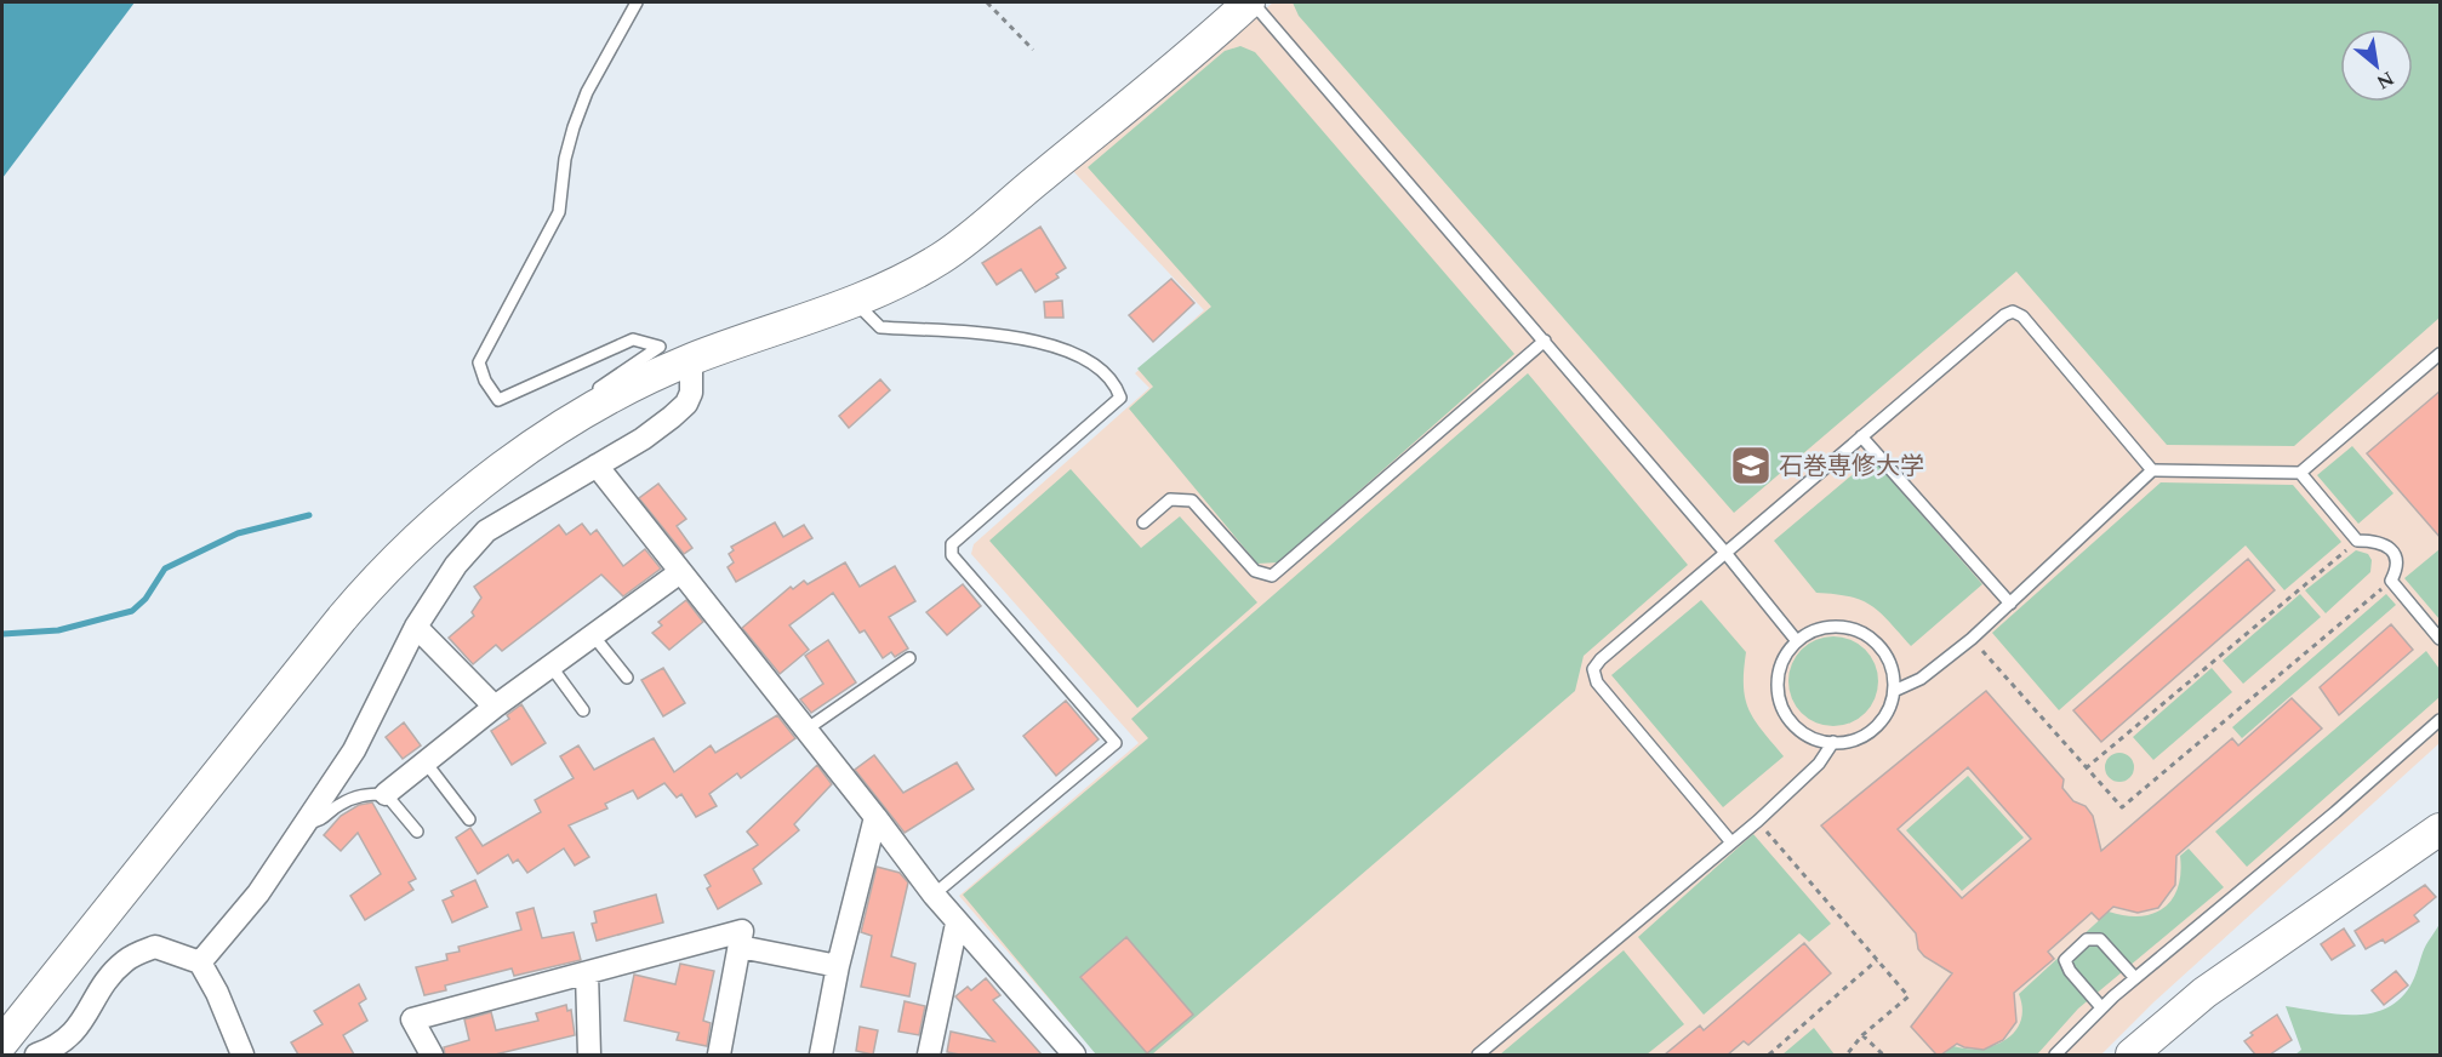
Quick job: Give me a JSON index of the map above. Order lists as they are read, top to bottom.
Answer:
{
  "places": {
    "school or university": ["石巻専修大学"]
  },
  "north": "bottom right"
}
